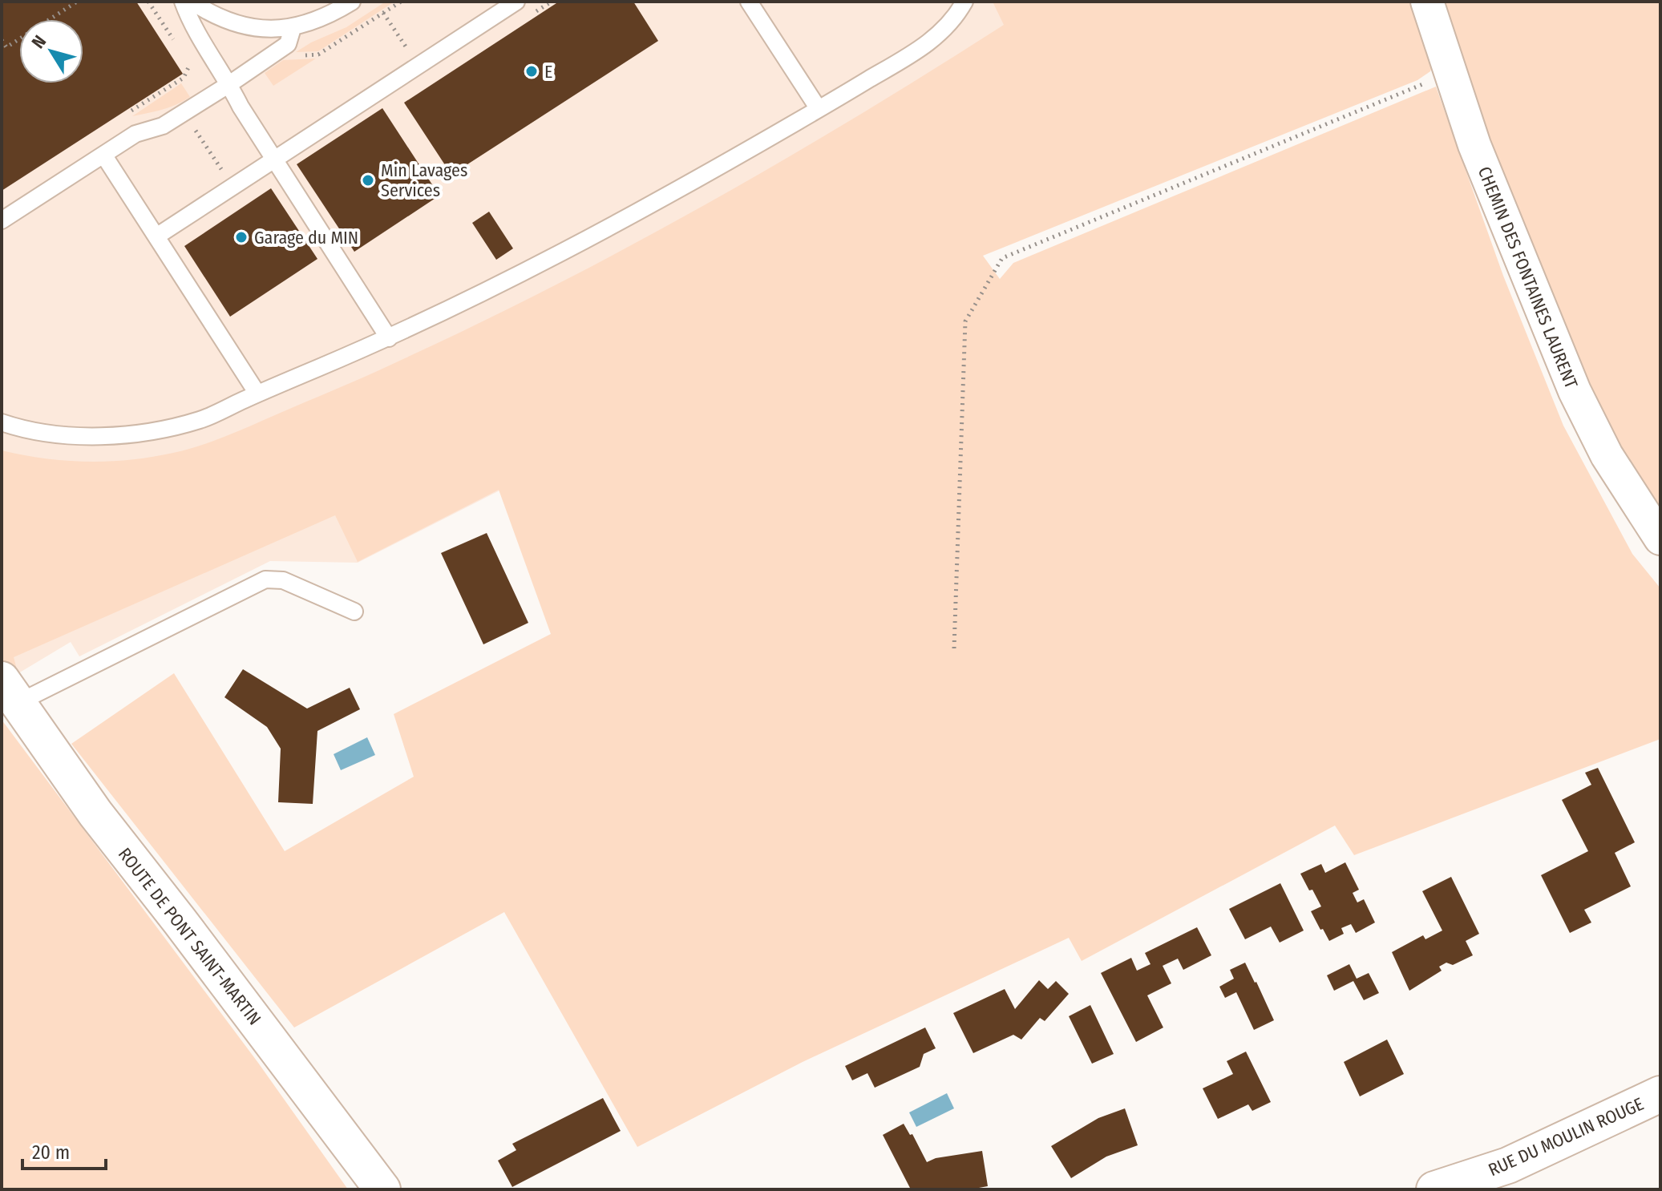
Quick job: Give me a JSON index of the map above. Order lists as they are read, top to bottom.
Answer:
{
  "streets": {
    "main road": ["ROUTE DE PONT SAINT-MARTIN", "RUE DU MOULIN ROUGE"],
    "street": ["CHEMIN DES FONTAINES LAURENT"]
  },
  "places": ["E", "Min Lavages Services", "Garage du MIN"],
  "scale_bar": "20 m",
  "north": "top left"
}
